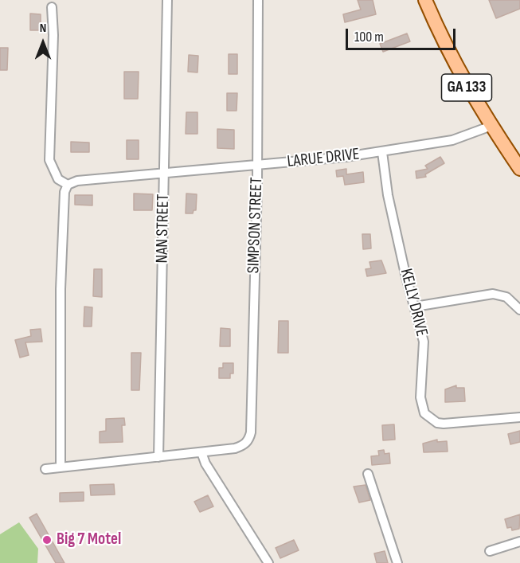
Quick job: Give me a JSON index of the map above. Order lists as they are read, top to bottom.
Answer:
{
  "streets": {
    "main road": ["GA 133"],
    "street": [
      "LARUE DRIVE",
      "SIMPSON STREET",
      "NAN STREET",
      "KELLY DRIVE"
    ]
  },
  "crossings": [
    ["GA 133", "LARUE DRIVE"],
    ["LARUE DRIVE", "SIMPSON STREET"],
    ["LARUE DRIVE", "NAN STREET"],
    ["LARUE DRIVE", "KELLY DRIVE"]
  ],
  "places": ["Big 7 Motel"],
  "scale_bar": "100 m",
  "north": "top"
}
